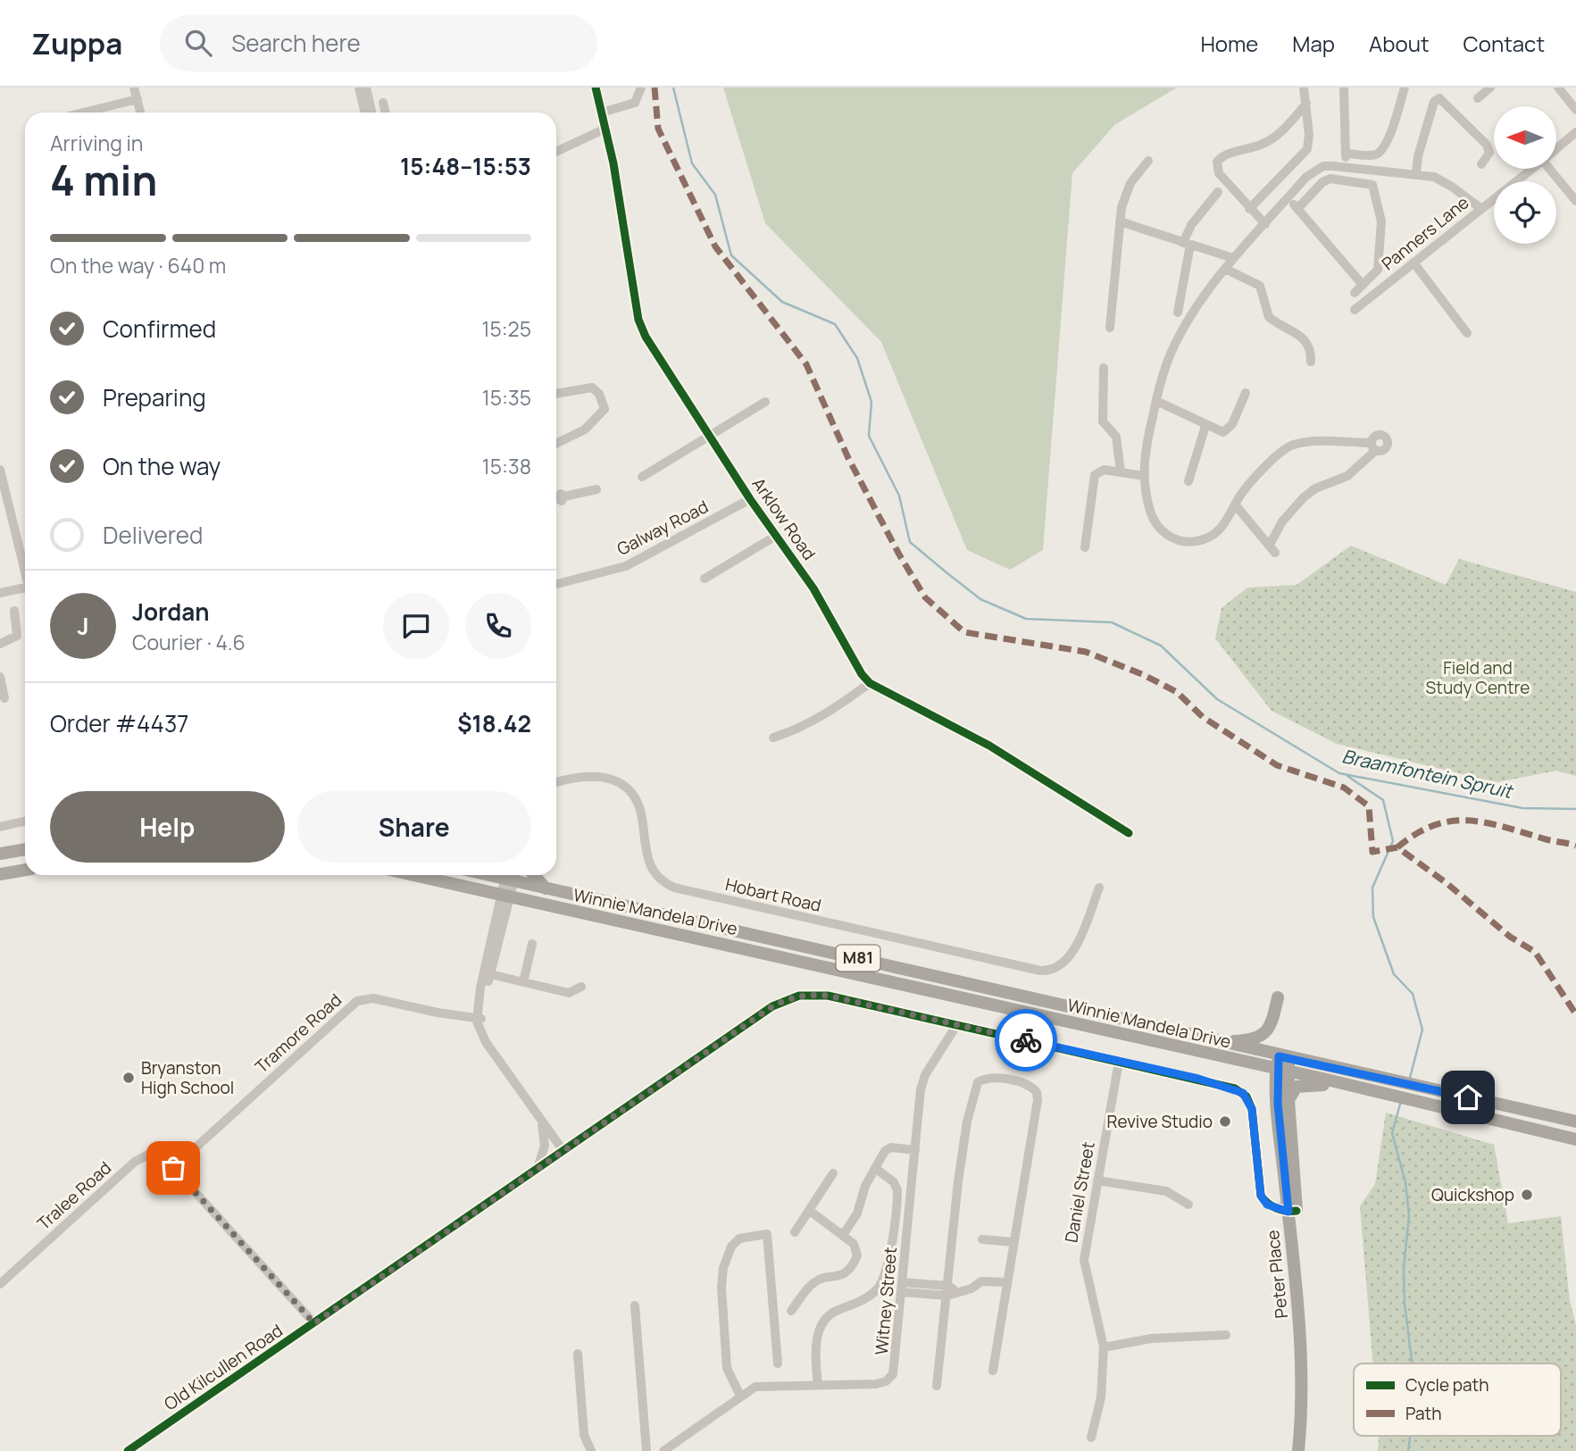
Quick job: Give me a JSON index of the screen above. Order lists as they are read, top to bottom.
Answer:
{
  "streets": {
    "main road": ["Winnie Mandela Drive", "M81", "Peter Place"],
    "street": [
      "Panners Lane",
      "Arklow Road",
      "Galway Road",
      "Hobart Road",
      "Tramore Road",
      "Daniel Street",
      "Tralee Road",
      "Witney Street",
      "Old Kilcullen Road"
    ]
  },
  "crossings": [
    ["Arklow Road", "Galway Road"],
    ["Winnie Mandela Drive", "Peter Place"],
    ["Tramore Road", "Tralee Road"],
    ["Daniel Street", "Old Kilcullen Road"],
    ["Peter Place", "Old Kilcullen Road"],
    ["Witney Street", "Old Kilcullen Road"]
  ],
  "water": ["Braamfontein Spruit"],
  "parks": ["Field and Study Centre"],
  "places": ["Bryanston High School", "Revive Studio", "Quickshop"],
  "legend": ["Cycle path", "Path"],
  "north": "left",
  "page": {
    "header": "Zuppa",
    "search": "Search here",
    "nav": [
      "Home",
      "Map",
      "About",
      "Contact"
    ],
    "heading": ["4 min", "Arriving in", "15:48–15:53"],
    "panel": [
      "Jordan",
      "Courier · 4.6",
      "Order #4437",
      "$18.42"
    ],
    "bar": "On the way · 640 m",
    "list": [
      ["Confirmed", "15:25"],
      ["Preparing", "15:35"],
      ["On the way", "15:38"],
      "Delivered"
    ],
    "round": "J",
    "buttons": ["Help", "Share"]
  }
}
